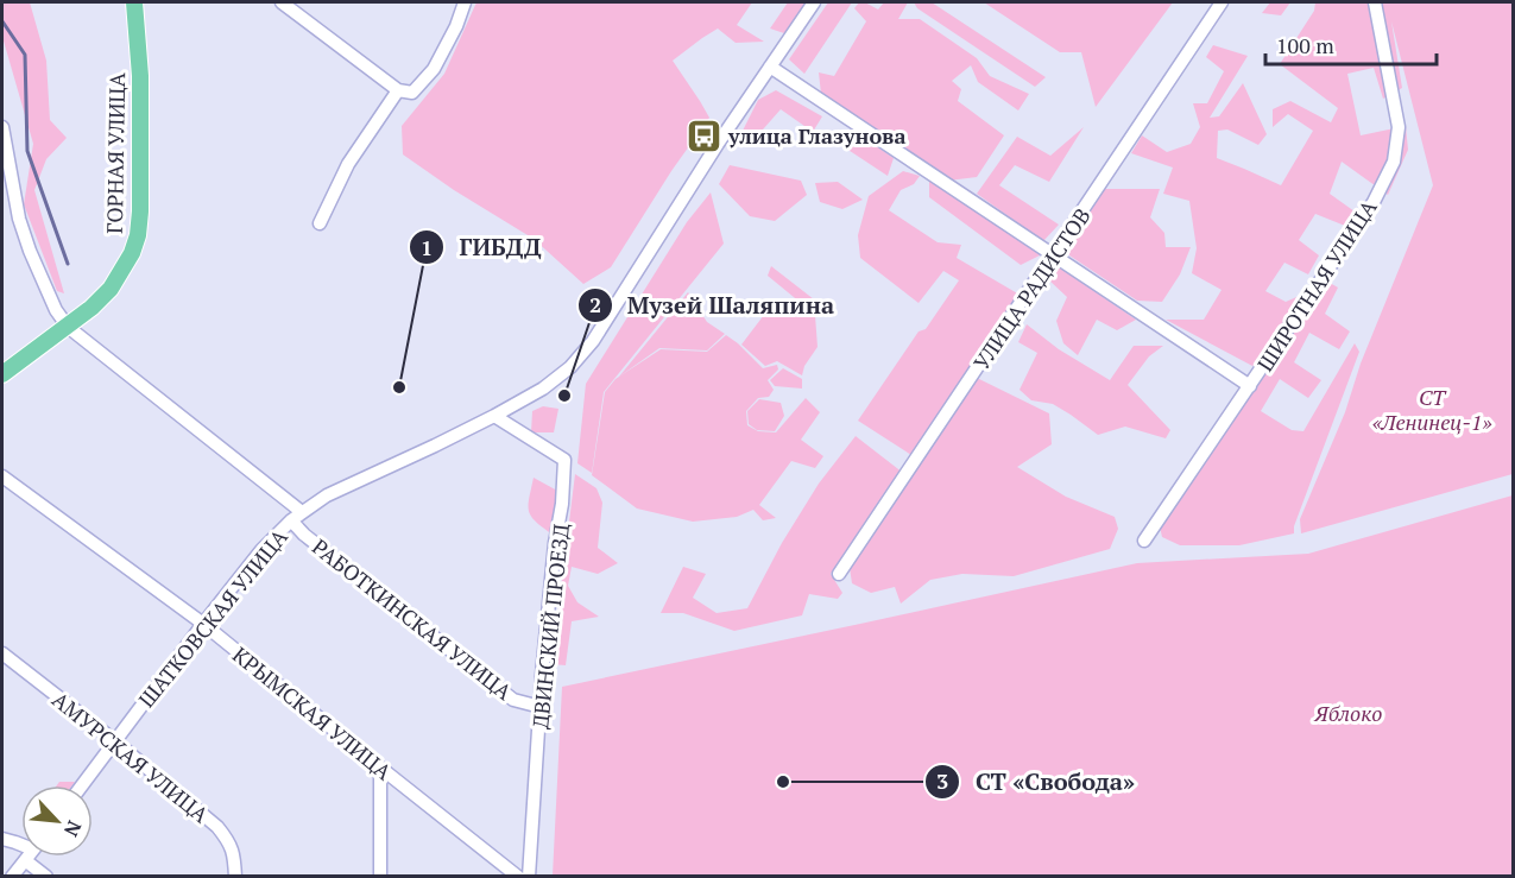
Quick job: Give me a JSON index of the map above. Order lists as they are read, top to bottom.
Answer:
{
  "streets": {
    "main road": ["ГОРНАЯ УЛИЦА"],
    "street": [
      "ШИРОТНАЯ УЛИЦА",
      "УЛИЦА РАДИСТОВ",
      "ШАТКОВСКАЯ УЛИЦА",
      "РАБОТКИНСКАЯ УЛИЦА",
      "ДВИНСКИЙ ПРОЕЗД",
      "КРЫМСКАЯ УЛИЦА",
      "АМУРСКАЯ УЛИЦА"
    ]
  },
  "crossings": [
    ["ГОРНАЯ УЛИЦА", "РАБОТКИНСКАЯ УЛИЦА"],
    ["ШАТКОВСКАЯ УЛИЦА", "РАБОТКИНСКАЯ УЛИЦА"],
    ["ШАТКОВСКАЯ УЛИЦА", "ДВИНСКИЙ ПРОЕЗД"],
    ["ШАТКОВСКАЯ УЛИЦА", "КРЫМСКАЯ УЛИЦА"],
    ["ШАТКОВСКАЯ УЛИЦА", "АМУРСКАЯ УЛИЦА"],
    ["РАБОТКИНСКАЯ УЛИЦА", "ДВИНСКИЙ ПРОЕЗД"]
  ],
  "parks": ["СТ «Ленинец-1»", "Яблоко"],
  "places": {
    "bus stop": ["улица Глазунова"],
    "other": ["ГИБДД", "Музей Шаляпина", "СТ «Свобода»"]
  },
  "scale_bar": "100 m",
  "north": "bottom right"
}
